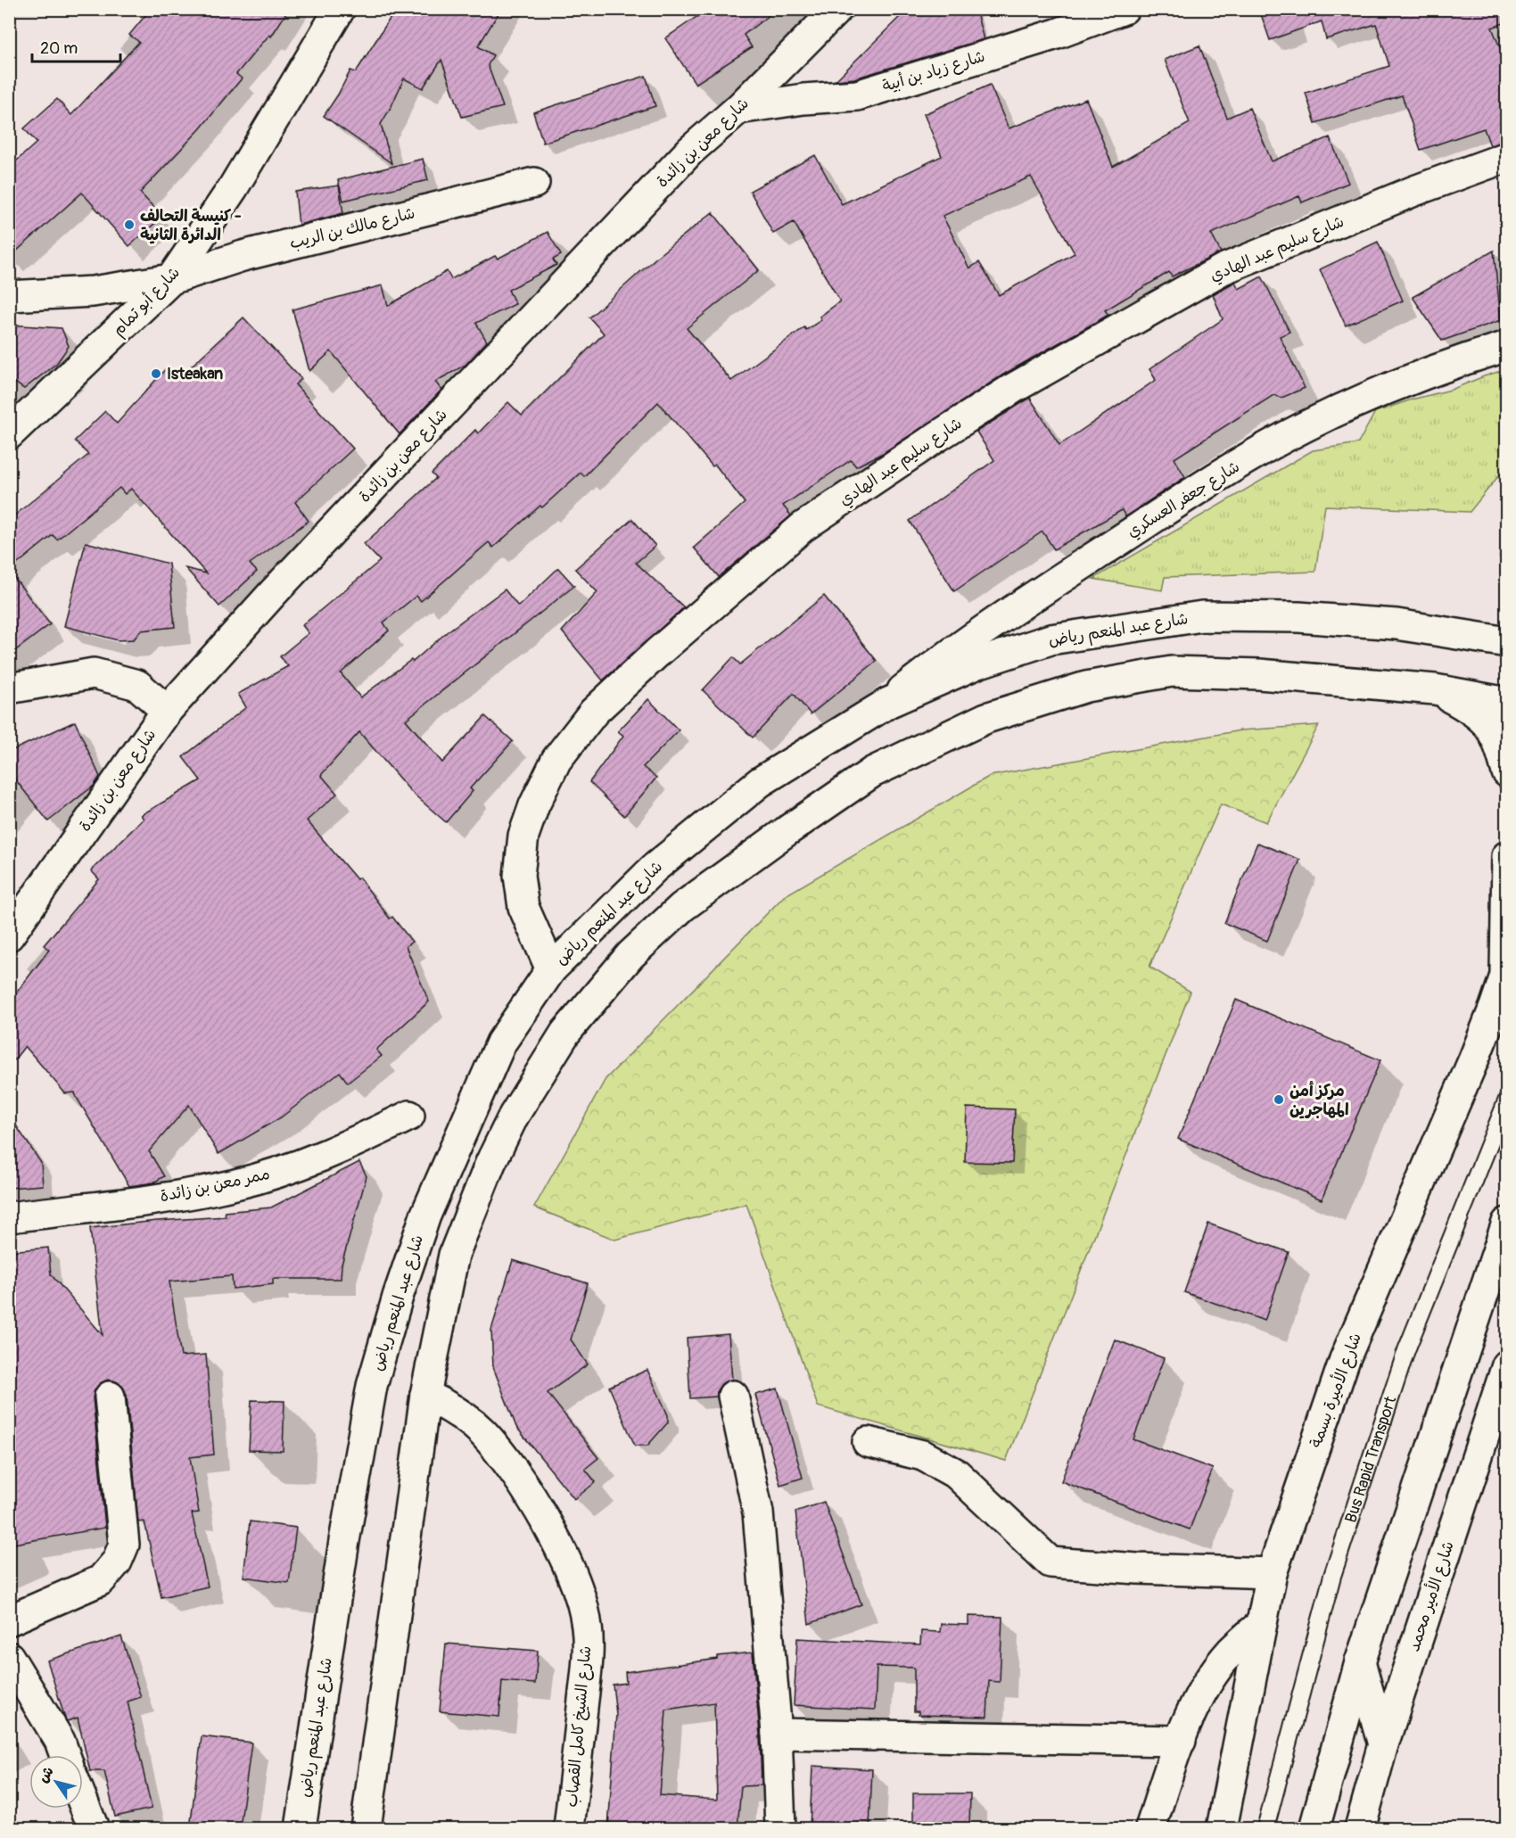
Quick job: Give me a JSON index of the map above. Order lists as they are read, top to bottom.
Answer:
{
  "streets": {
    "street": [
      "شارع زياد بن أبية",
      "شارع معن بن زائدة",
      "شارع مالك بن الريب",
      "شارع سليم عبد الهادي",
      "شارع أبو تمام",
      "شارع جعفر العسكري",
      "شارع عبد المنعم رياض",
      "ممر معن بن زائدة",
      "شارع الأميرة بسمة",
      "شارع الأمير محمد",
      "شارع الشيخ كامل القصاب"
    ],
    "lane": ["Bus Rapid Transport"]
  },
  "crossings": [
    ["شارع زياد بن أبية", "شارع معن بن زائدة"],
    ["شارع مالك بن الريب", "شارع أبو تمام"],
    ["شارع سليم عبد الهادي", "شارع عبد المنعم رياض"],
    ["شارع جعفر العسكري", "شارع عبد المنعم رياض"]
  ],
  "places": ["كنيسة التحالف - الدائرة الثانية", "Isteakan", "مركز أمن المهاجرين"],
  "scale_bar": "20 m",
  "north": "top left"
}
